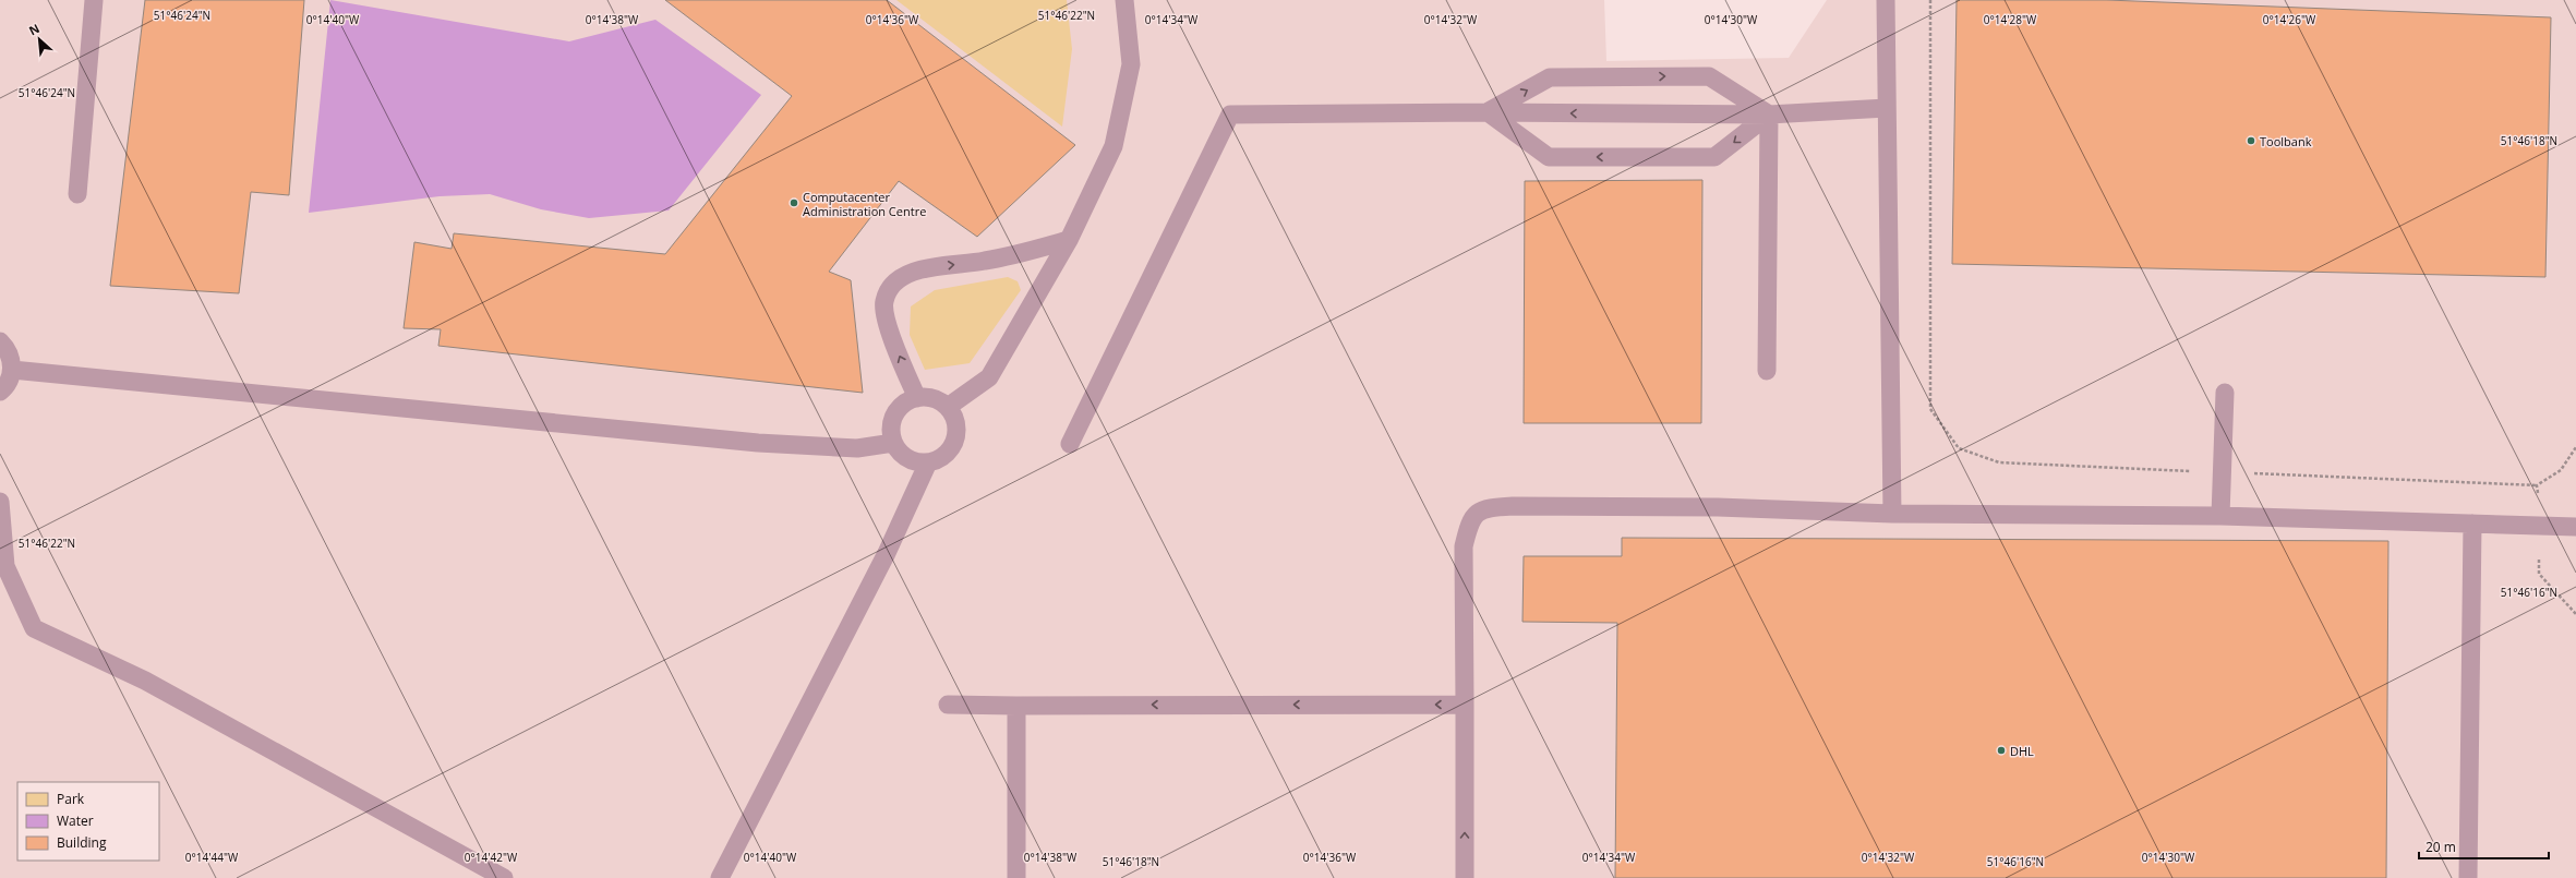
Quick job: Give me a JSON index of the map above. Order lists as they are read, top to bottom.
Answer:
{
  "places": ["Toolbank", "Computacenter Administration Centre", "DHL"],
  "legend": ["Park", "Water", "Building"],
  "scale_bar": "20 m",
  "north": "top left",
  "coordinates": [
    "51°46'24\"N",
    "51°46'22\"N",
    "0°14'40\"W",
    "0°14'38\"W",
    "0°14'36\"W",
    "0°14'34\"W",
    "0°14'32\"W",
    "0°14'30\"W",
    "0°14'28\"W",
    "0°14'26\"W",
    "51°46'18\"N",
    "51°46'16\"N",
    "0°14'44\"W",
    "0°14'42\"W"
  ]
}
